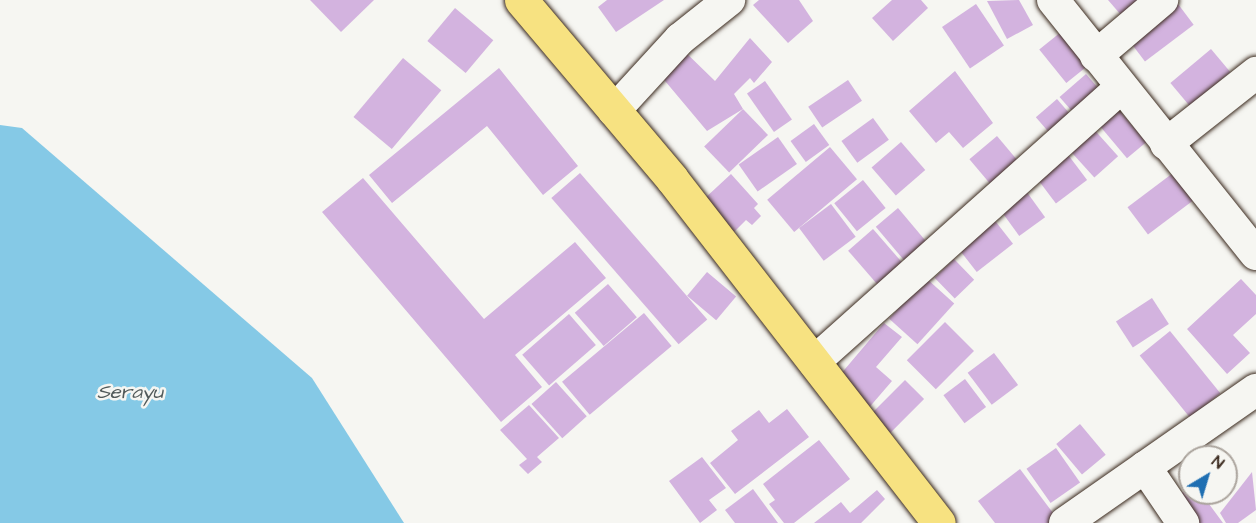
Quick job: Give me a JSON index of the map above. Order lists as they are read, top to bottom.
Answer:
{
  "water": ["Serayu"],
  "north": "top right"
}
